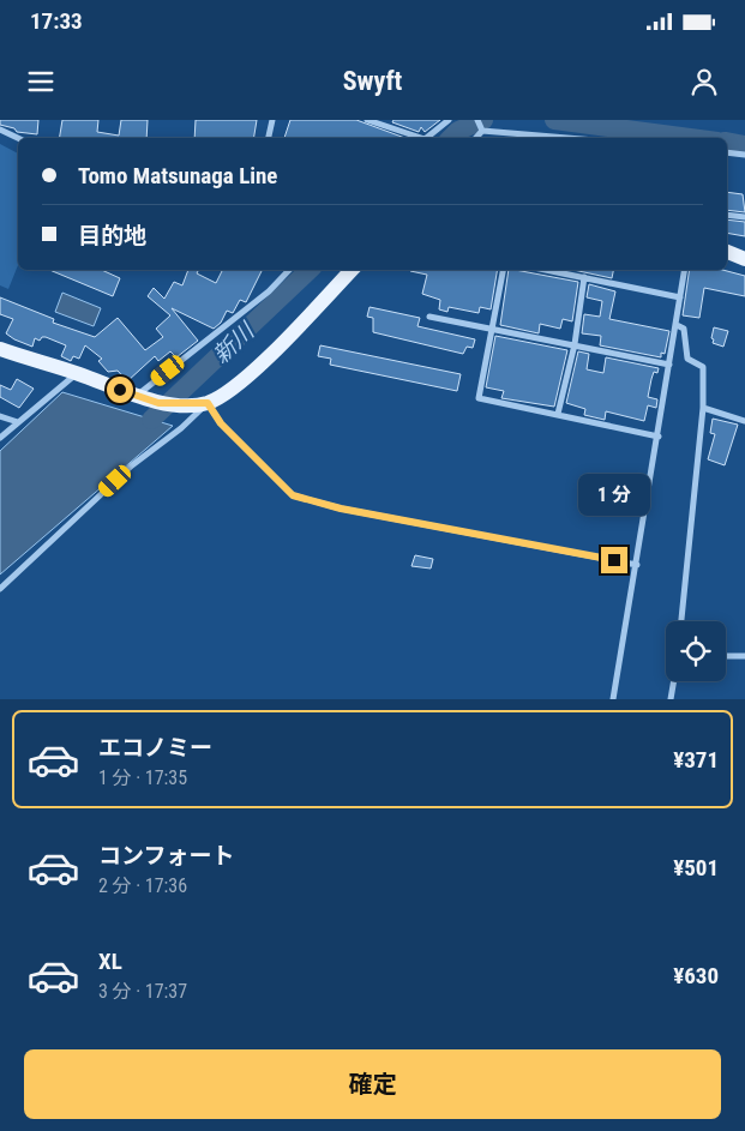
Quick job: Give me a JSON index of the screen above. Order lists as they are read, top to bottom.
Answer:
{
  "water": ["新川"],
  "page": {
    "status": "17:33",
    "header": "Swyft",
    "banner": ["Tomo Matsunaga Line", "目的地"],
    "bubble": "1 分",
    "list": [
      {
        "name": "エコノミー",
        "note": "1 分 · 17:35",
        "value": "¥371"
      },
      {
        "name": "コンフォート",
        "note": "2 分 · 17:36",
        "value": "¥501"
      },
      {
        "name": "XL",
        "note": "3 分 · 17:37",
        "value": "¥630"
      }
    ],
    "buttons": "確定"
  }
}
